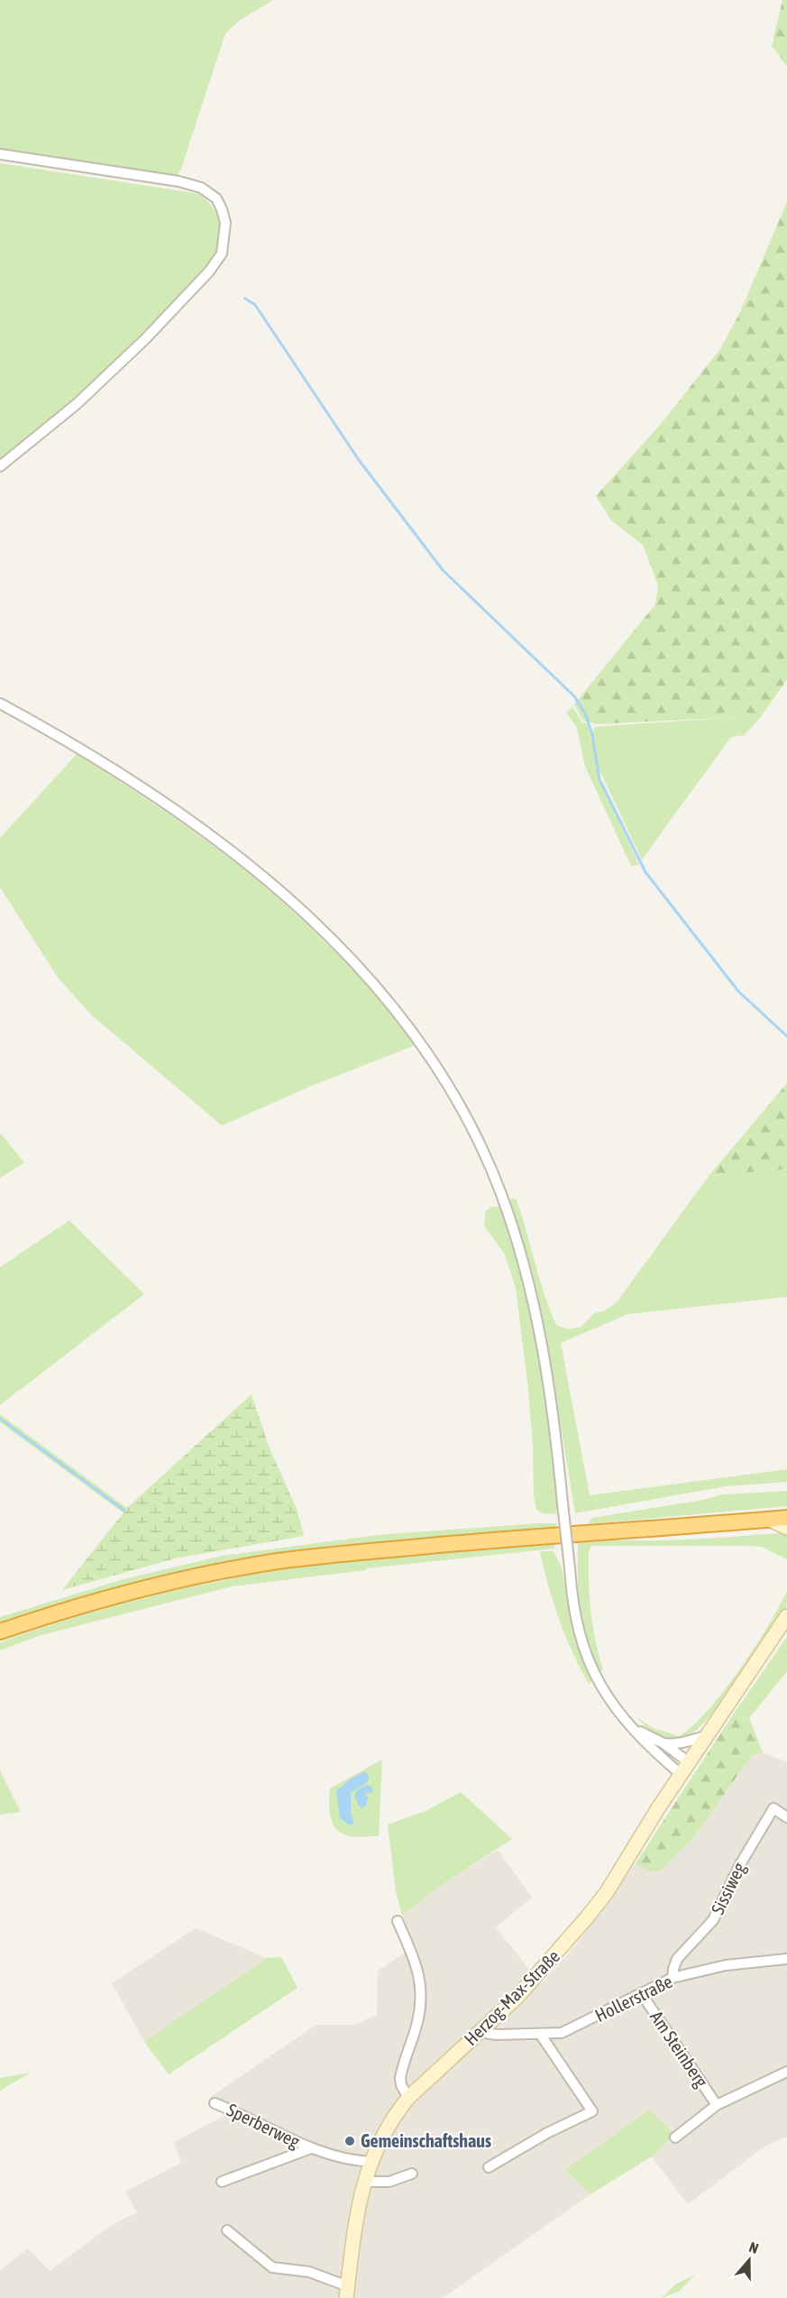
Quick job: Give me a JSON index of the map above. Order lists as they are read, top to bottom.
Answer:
{
  "streets": {
    "main road": ["Herzog-Max-Straße"],
    "street": [
      "Sissiweg",
      "Hollerstraße",
      "Am Steinberg",
      "Sperberweg"
    ]
  },
  "crossings": [
    ["Sissiweg", "Hollerstraße"],
    ["Herzog-Max-Straße", "Hollerstraße"],
    ["Herzog-Max-Straße", "Sperberweg"],
    ["Hollerstraße", "Am Steinberg"]
  ],
  "places": ["Gemeinschaftshaus"],
  "north": "top"
}
